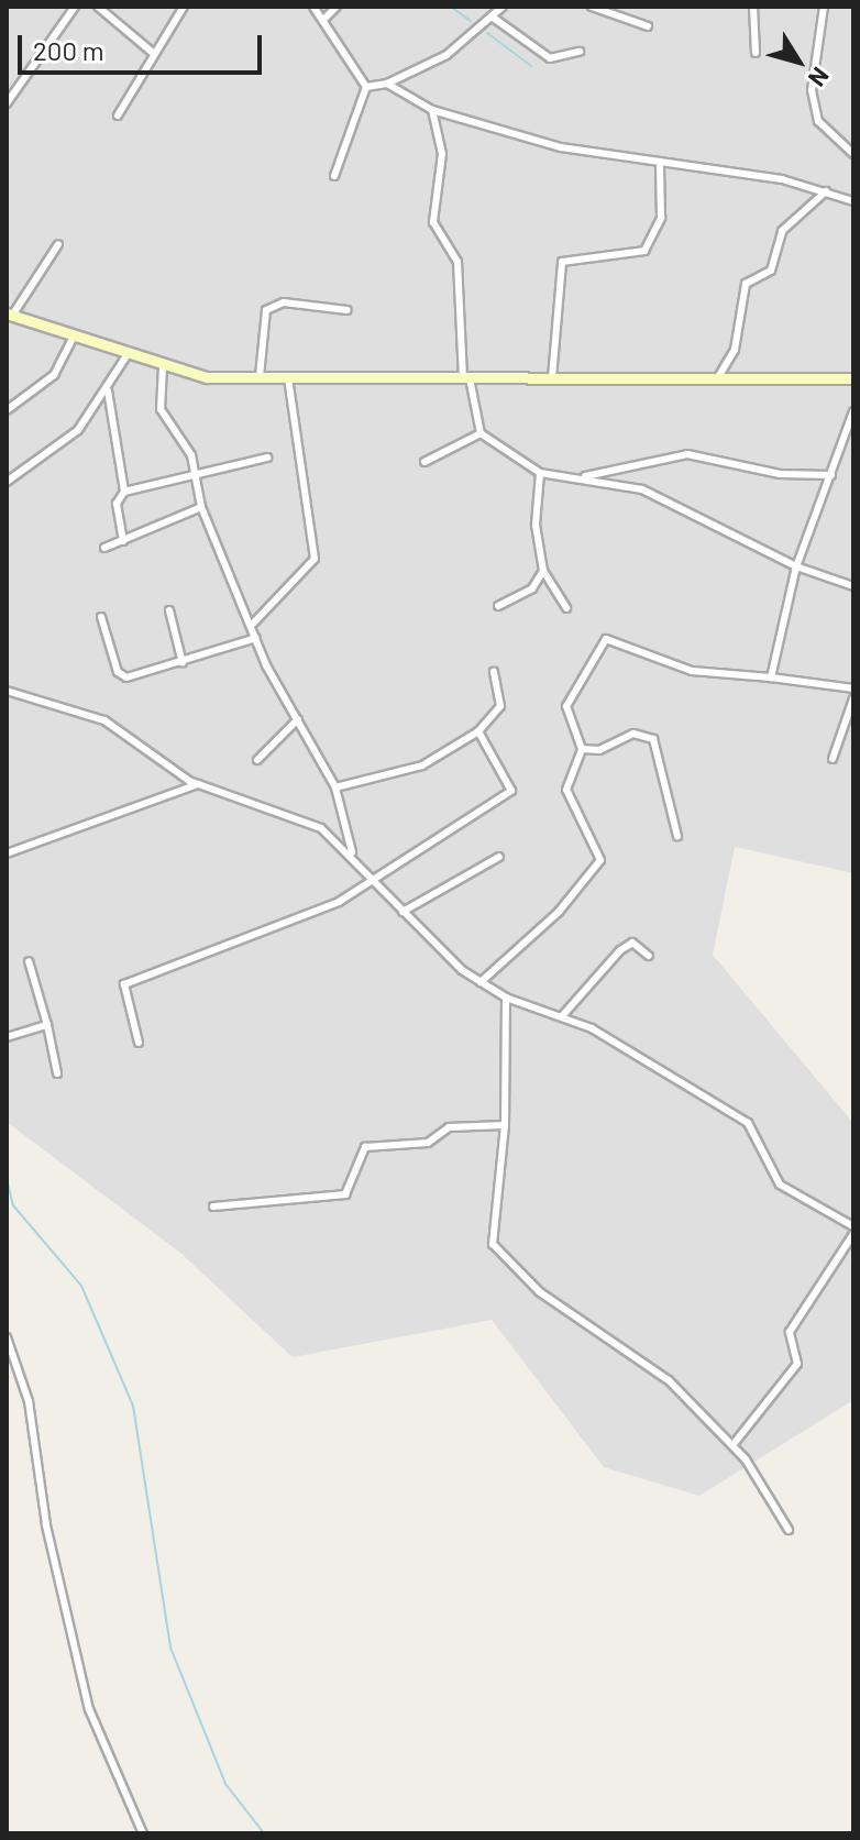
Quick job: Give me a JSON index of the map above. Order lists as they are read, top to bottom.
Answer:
{
  "scale_bar": "200 m",
  "north": "bottom right"
}
